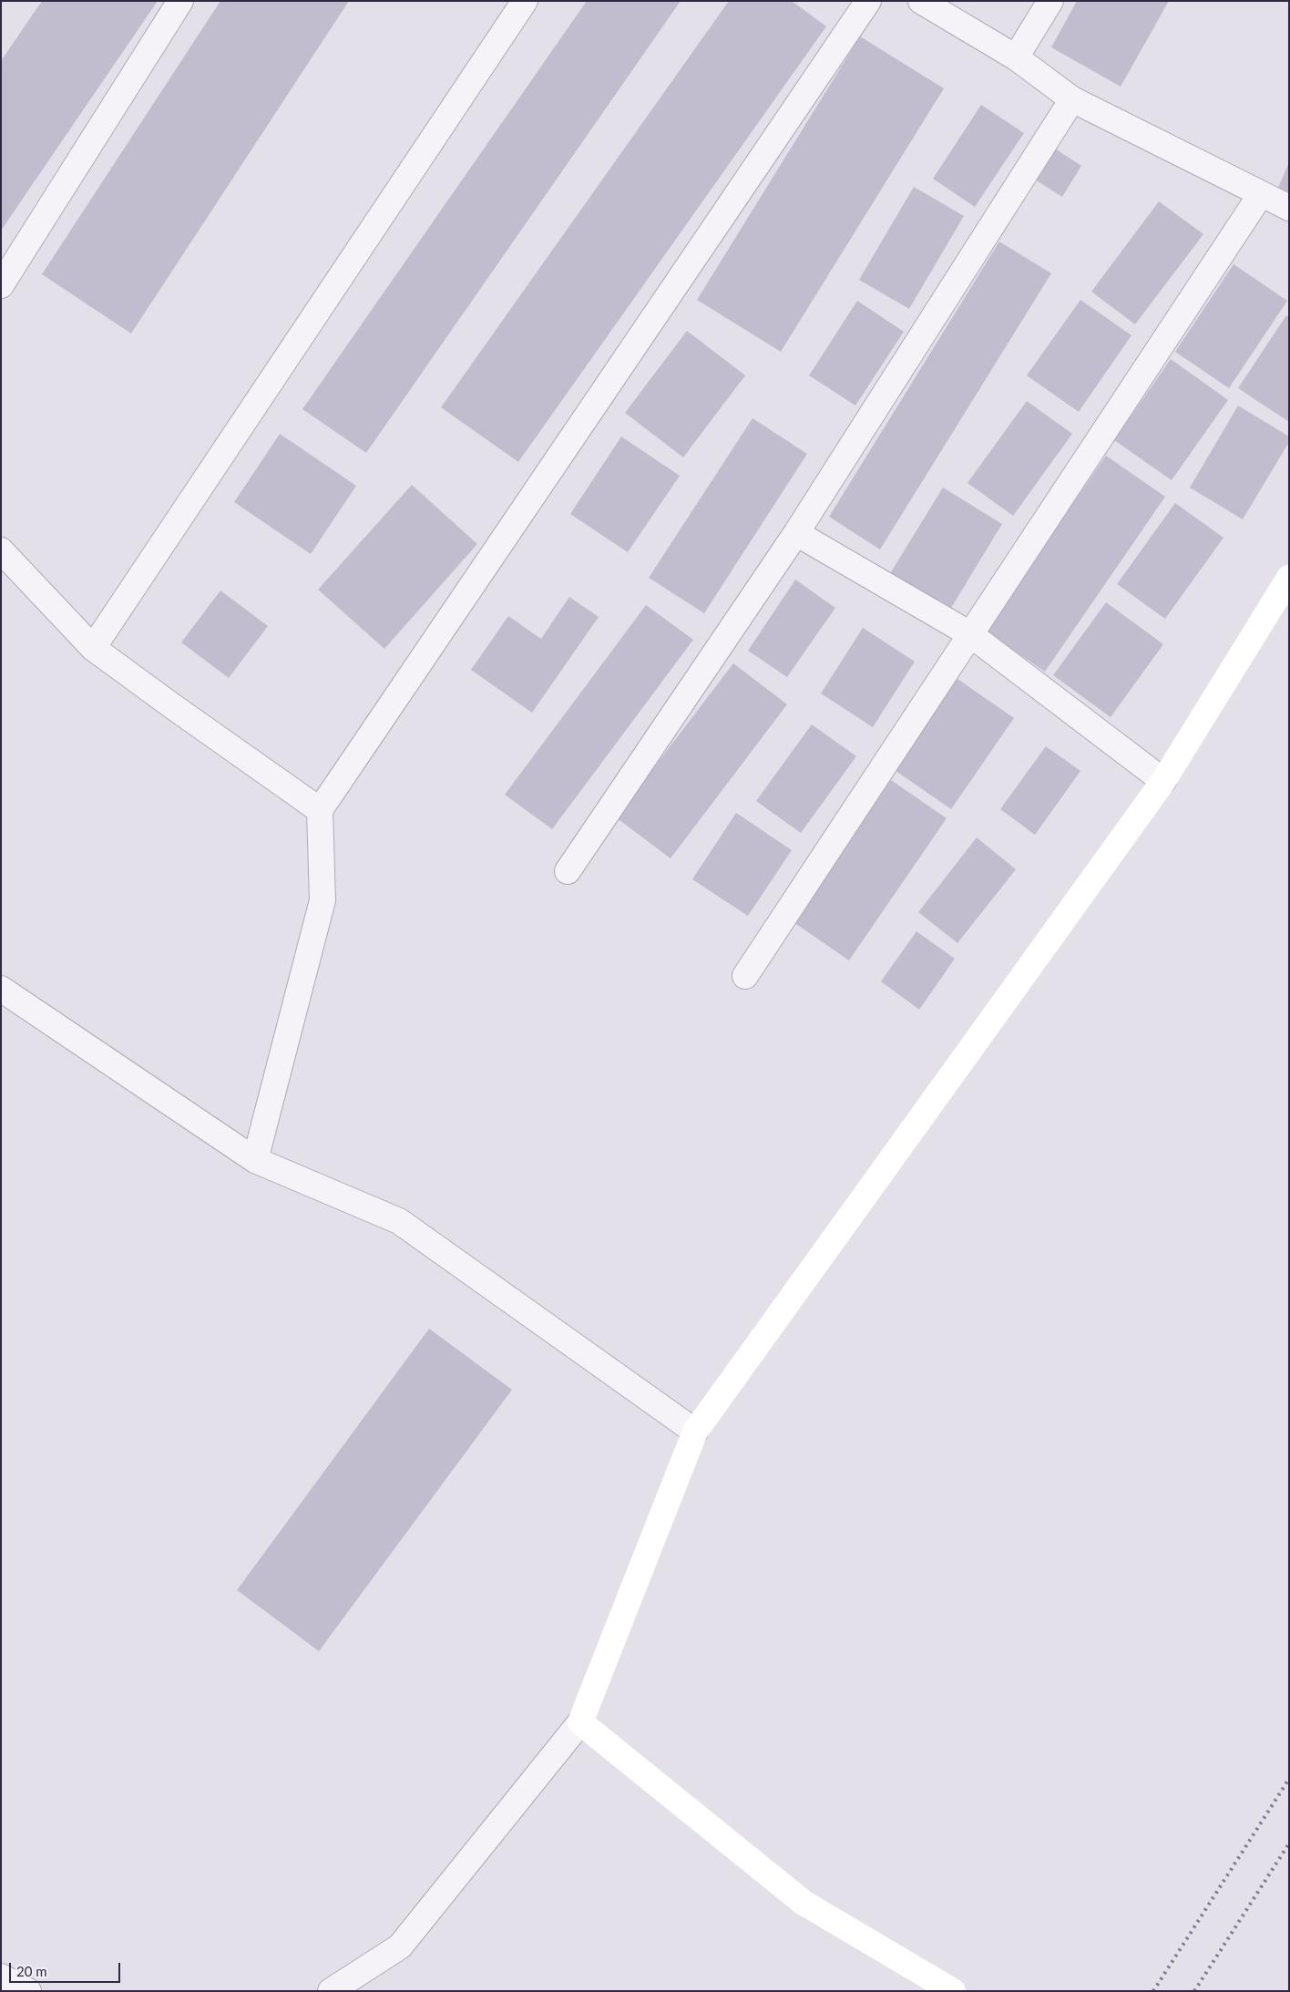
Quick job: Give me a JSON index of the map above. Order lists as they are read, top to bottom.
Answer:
{
  "scale_bar": "20 m"
}
